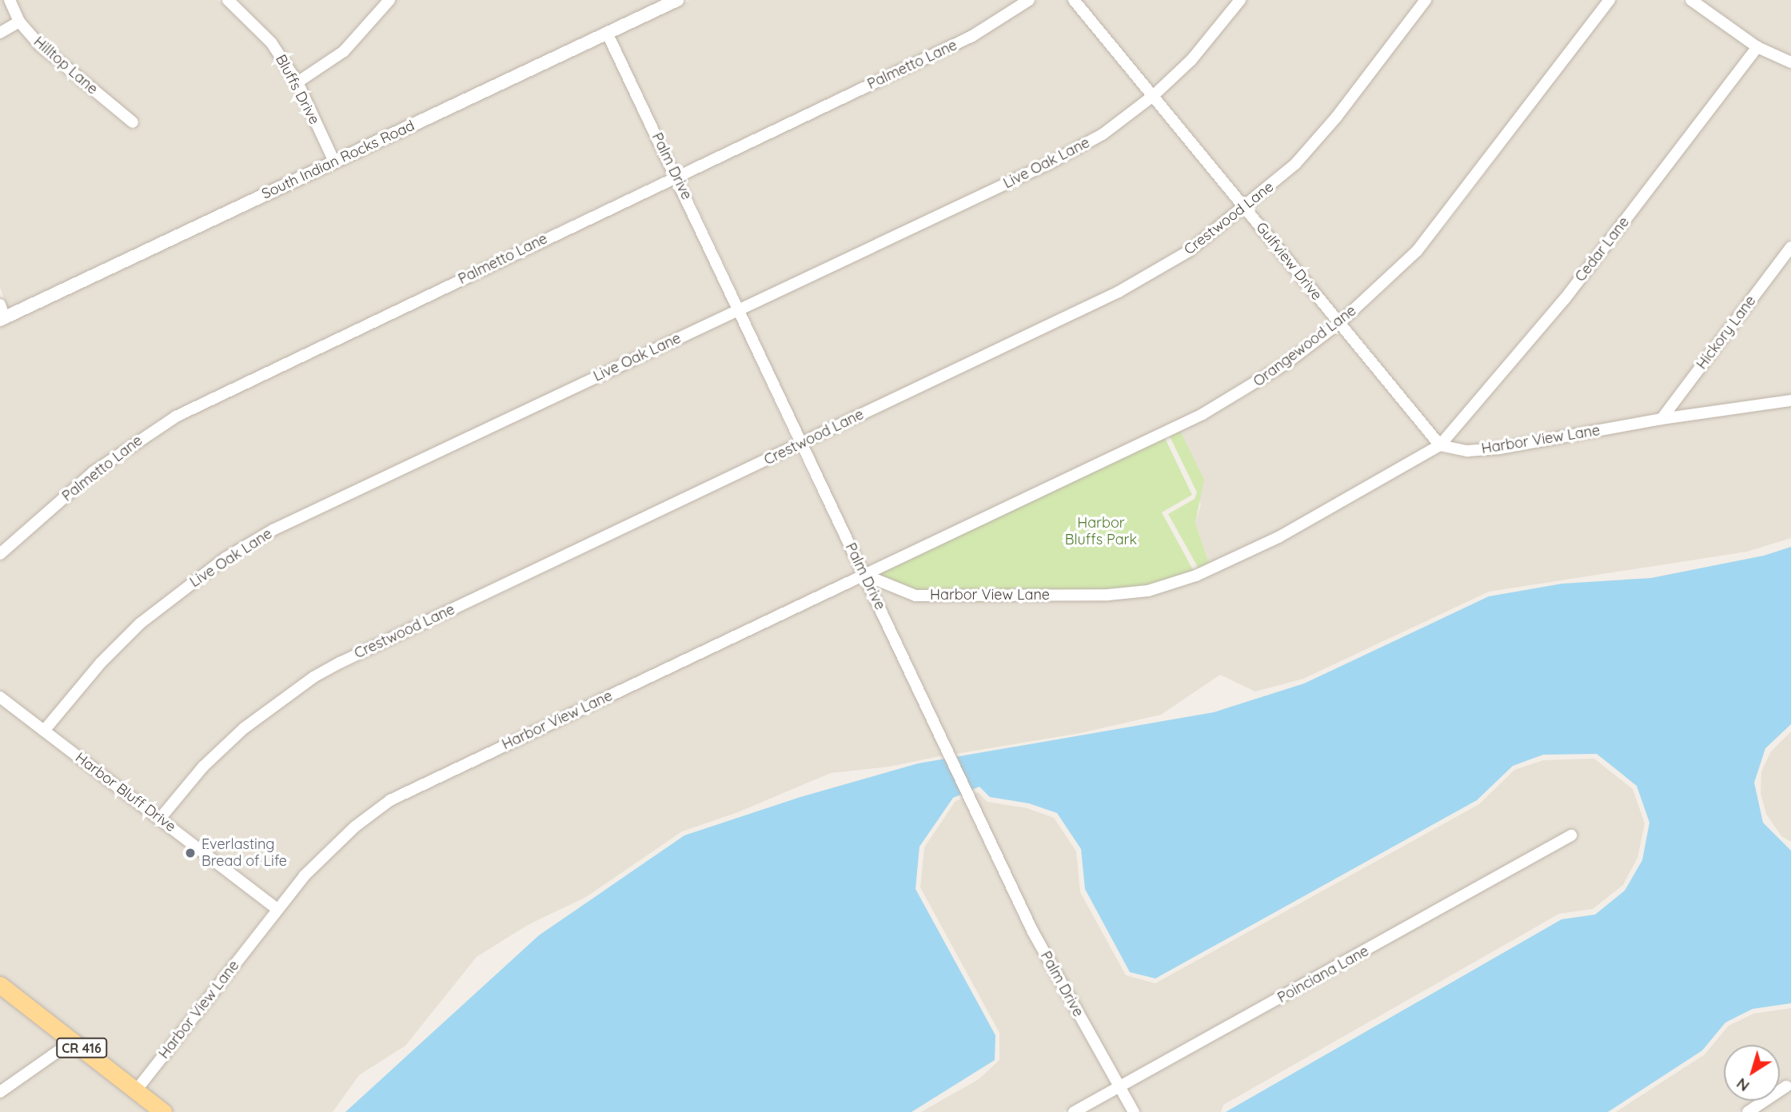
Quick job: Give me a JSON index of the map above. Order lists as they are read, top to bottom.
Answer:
{
  "streets": {
    "main road": ["CR 416"],
    "street": [
      "Palmetto Lane",
      "Hilltop Lane",
      "Bluffs Drive",
      "South Indian Rocks Road",
      "Live Oak Lane",
      "Palm Drive",
      "Crestwood Lane",
      "Cedar Lane",
      "Gulfview Drive",
      "Hickory Lane",
      "Orangewood Lane",
      "Harbor View Lane",
      "Harbor Bluff Drive",
      "Poinciana Lane"
    ]
  },
  "crossings": [
    ["Palmetto Lane", "Palm Drive"],
    ["Bluffs Drive", "South Indian Rocks Road"],
    ["South Indian Rocks Road", "Palm Drive"],
    ["Live Oak Lane", "Palm Drive"],
    ["Live Oak Lane", "Gulfview Drive"],
    ["Live Oak Lane", "Harbor Bluff Drive"],
    ["Palm Drive", "Crestwood Lane"],
    ["Palm Drive", "Orangewood Lane"],
    ["Palm Drive", "Harbor View Lane"],
    ["Palm Drive", "Poinciana Lane"],
    ["Crestwood Lane", "Gulfview Drive"],
    ["Crestwood Lane", "Harbor Bluff Drive"],
    ["Cedar Lane", "Gulfview Drive"],
    ["Cedar Lane", "Harbor View Lane"],
    ["Gulfview Drive", "Orangewood Lane"],
    ["Gulfview Drive", "Harbor View Lane"],
    ["Hickory Lane", "Harbor View Lane"],
    ["Orangewood Lane", "Harbor View Lane"],
    ["Harbor View Lane", "Harbor Bluff Drive"],
    ["Harbor View Lane", "CR 416"]
  ],
  "parks": ["Harbor Bluffs Park"],
  "places": ["Everlasting Bread of Life"],
  "north": "bottom left"
}
